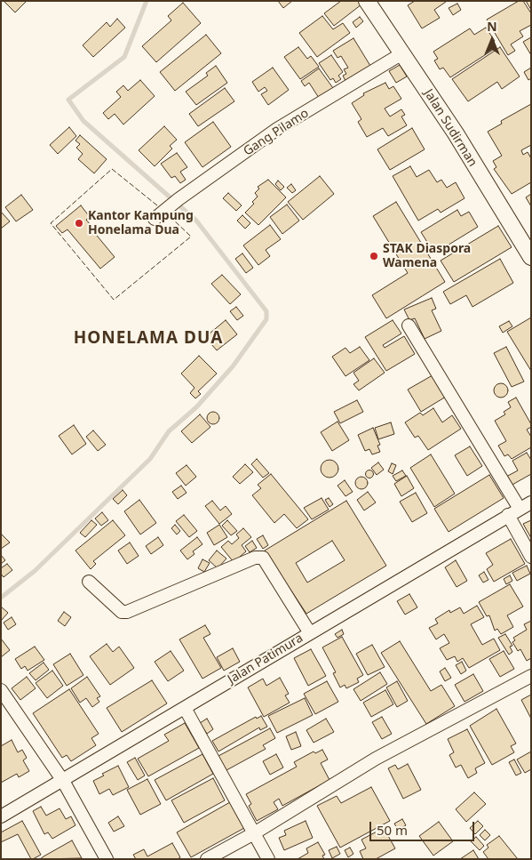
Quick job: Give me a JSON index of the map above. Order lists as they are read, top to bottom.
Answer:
{
  "streets": {
    "street": ["Jalan Sudirman", "Gang Pilamo", "Jalan Patimura"]
  },
  "crossings": [
    ["Jalan Sudirman", "Gang Pilamo"]
  ],
  "districts": ["HONELAMA DUA"],
  "places": ["Kantor Kampung Honelama Dua", "STAK Diaspora Wamena"],
  "scale_bar": "50 m",
  "north": "top"
}
